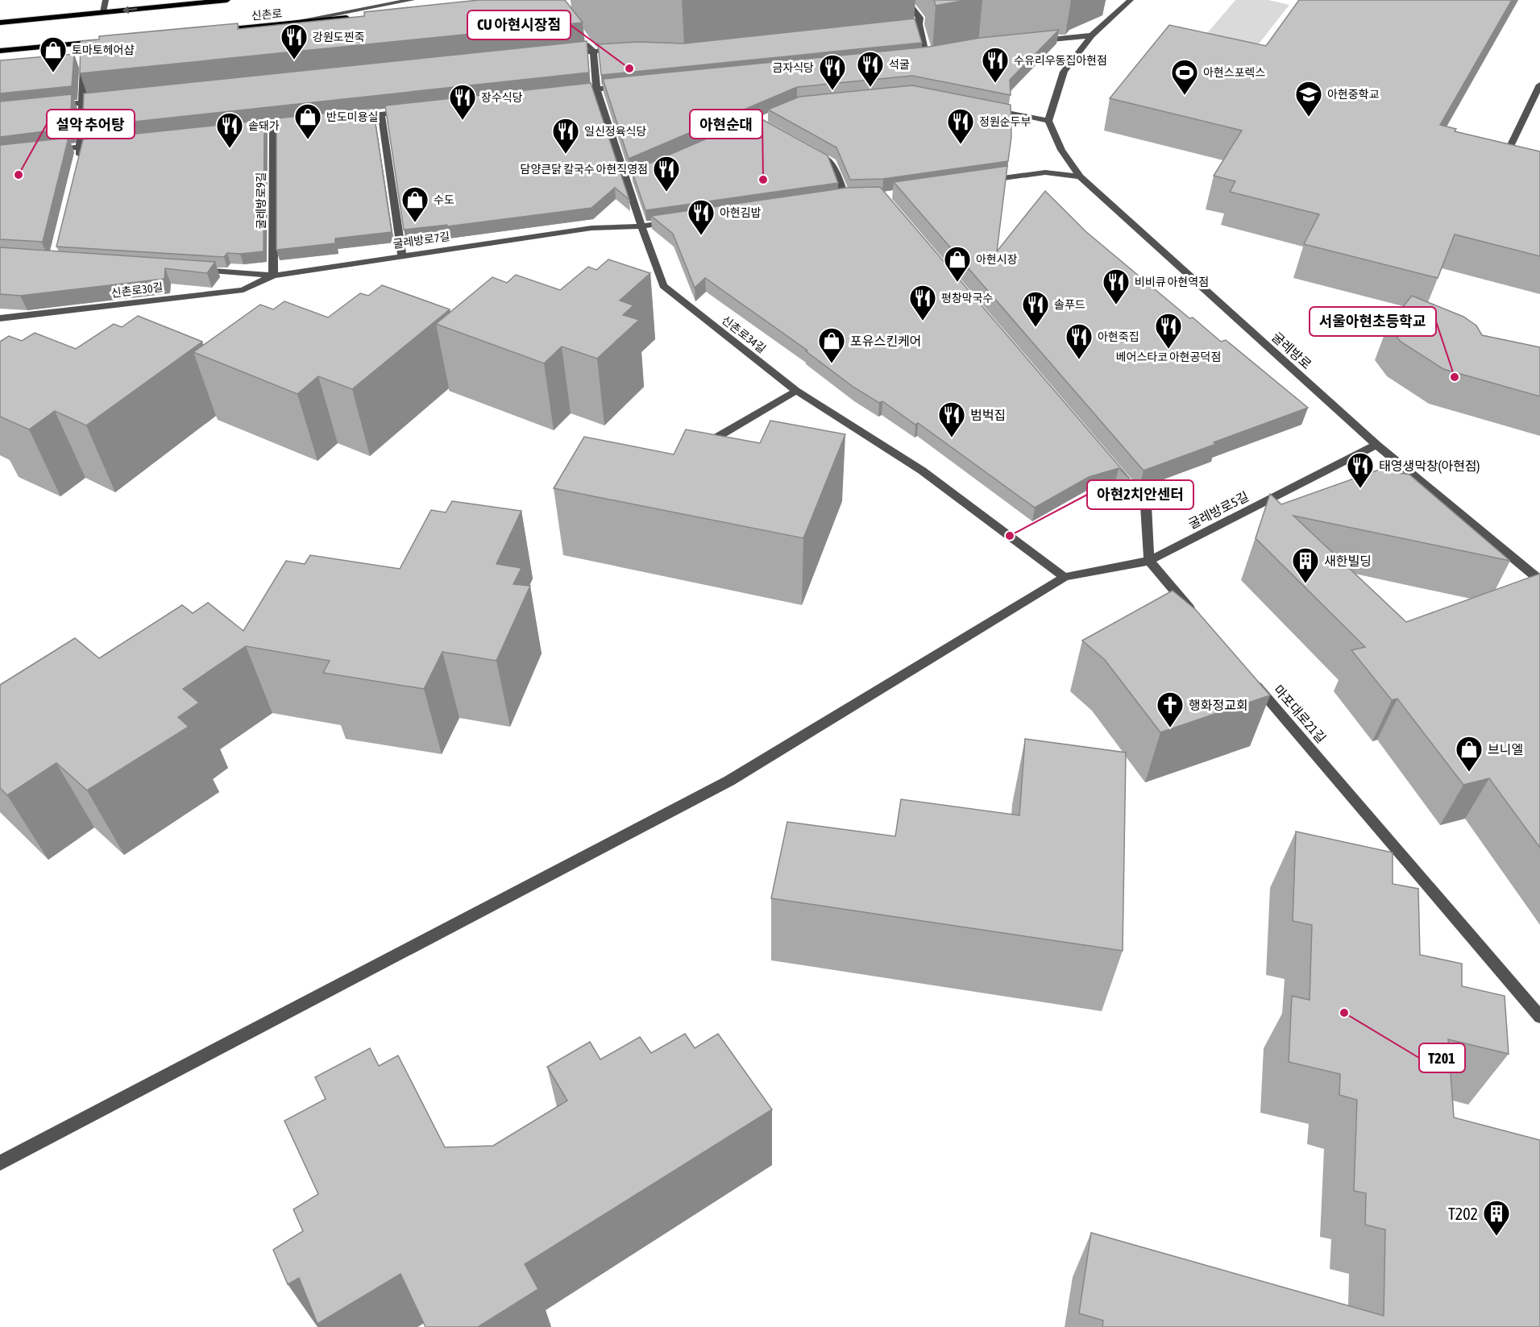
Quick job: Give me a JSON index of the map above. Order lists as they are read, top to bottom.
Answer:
{
  "streets": {
    "main road": ["신촌로"],
    "street": [
      "굴레방로9길",
      "굴레방로7길",
      "신촌로30길",
      "신촌로34길",
      "굴레방로",
      "굴레방로5길",
      "마포대로21길"
    ]
  },
  "crossings": [
    ["굴레방로9길", "굴레방로7길"],
    ["굴레방로9길", "신촌로30길"],
    ["굴레방로7길", "신촌로30길"],
    ["굴레방로7길", "신촌로34길"],
    ["신촌로34길", "굴레방로5길"],
    ["굴레방로", "굴레방로5길"]
  ],
  "places": {
    "restaurant": [
      "강원도찐죽",
      "수유리우동집아현점",
      "석굴",
      "금자식당",
      "장수식당",
      "정원순두부",
      "솥돼가",
      "일신정육식당",
      "담양큰닭 칼국수 아현직영점",
      "아현김밥",
      "비비큐 아현역점",
      "평창막국수",
      "솔푸드",
      "베어스타코 아현공덕점",
      "아현죽집",
      "범벅집",
      "태영생막창(아현점)"
    ],
    "other": [
      "CU 아현시장점",
      "설악 추어탕",
      "아현순대",
      "서울아현초등학교",
      "아현2치안센터",
      "T201"
    ],
    "shop": [
      "토마토헤어샵",
      "반도미용실",
      "수도",
      "아현시장",
      "포유스킨케어",
      "브니엘"
    ],
    "sports": ["아현스포렉스"],
    "school or university": ["아현중학교"],
    "building": ["새한빌딩", "T202"],
    "church": ["행화정교회"]
  }
}
